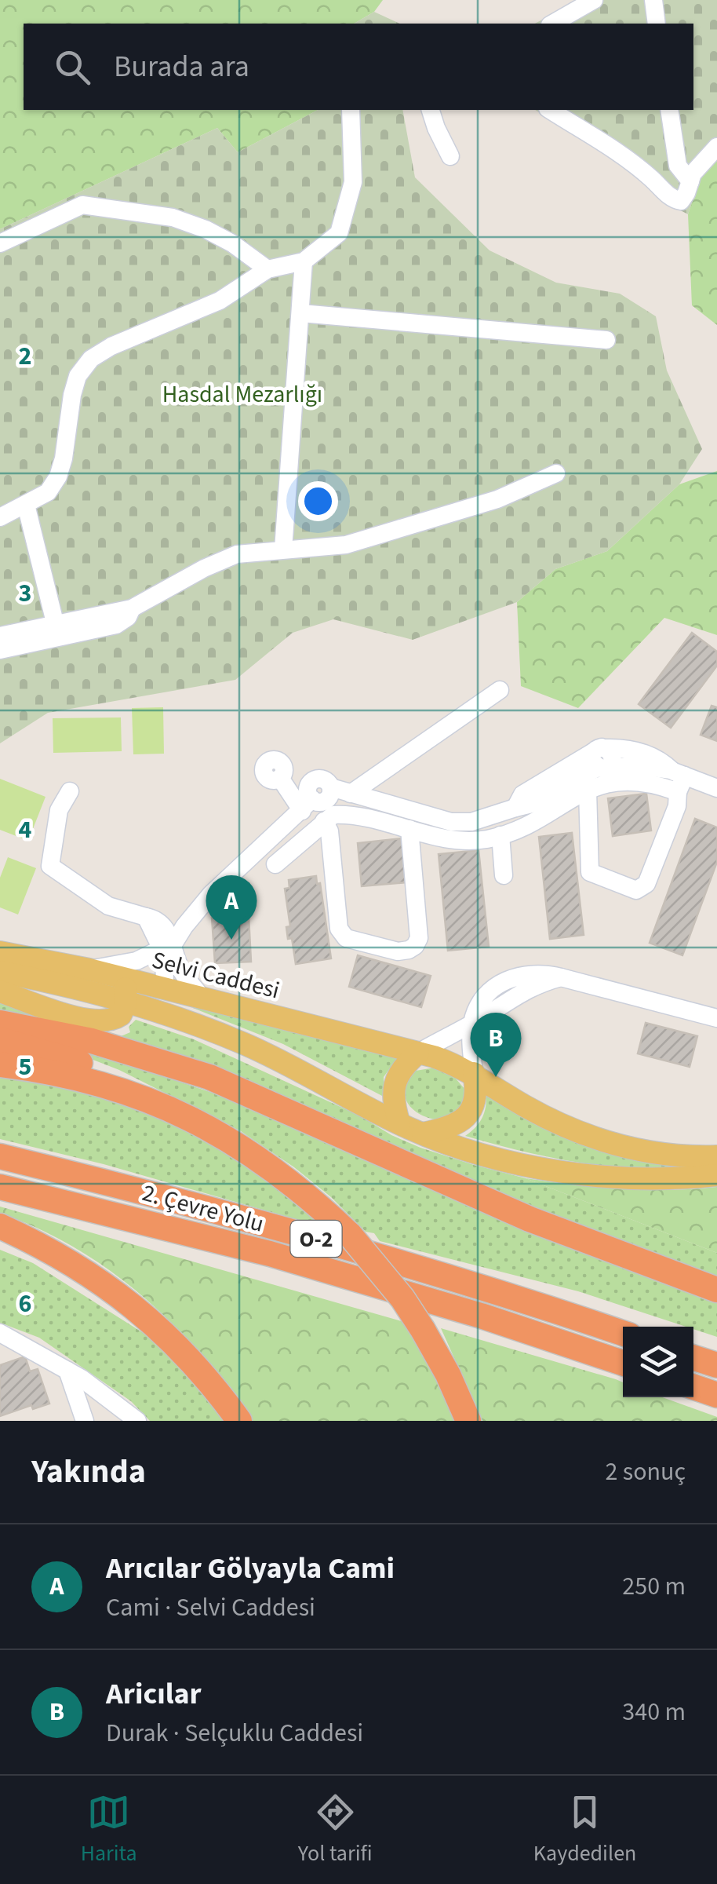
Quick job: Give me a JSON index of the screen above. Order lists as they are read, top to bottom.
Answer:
{
  "streets": {
    "highway": ["2. Çevre Yolu", "O-2"],
    "main road": ["Selvi Caddesi"]
  },
  "parks": ["Hasdal Mezarlığı"],
  "page": {
    "search": "Burada ara",
    "pins": ["A", "B"],
    "heading": ["Yakında", "2 sonuç"],
    "list": [
      {
        "mark": "A",
        "name": "Arıcılar Gölyayla Cami",
        "note": "Cami · Selvi Caddesi",
        "value": "250 m"
      },
      {
        "mark": "B",
        "name": "Aricılar",
        "note": "Durak · Selçuklu Caddesi",
        "value": "340 m"
      }
    ],
    "nav": ["Harita", "Yol tarifi", "Kaydedilen"]
  },
  "grid": {
    "rows": [
      "2",
      "3",
      "4",
      "5",
      "6"
    ]
  }
}
